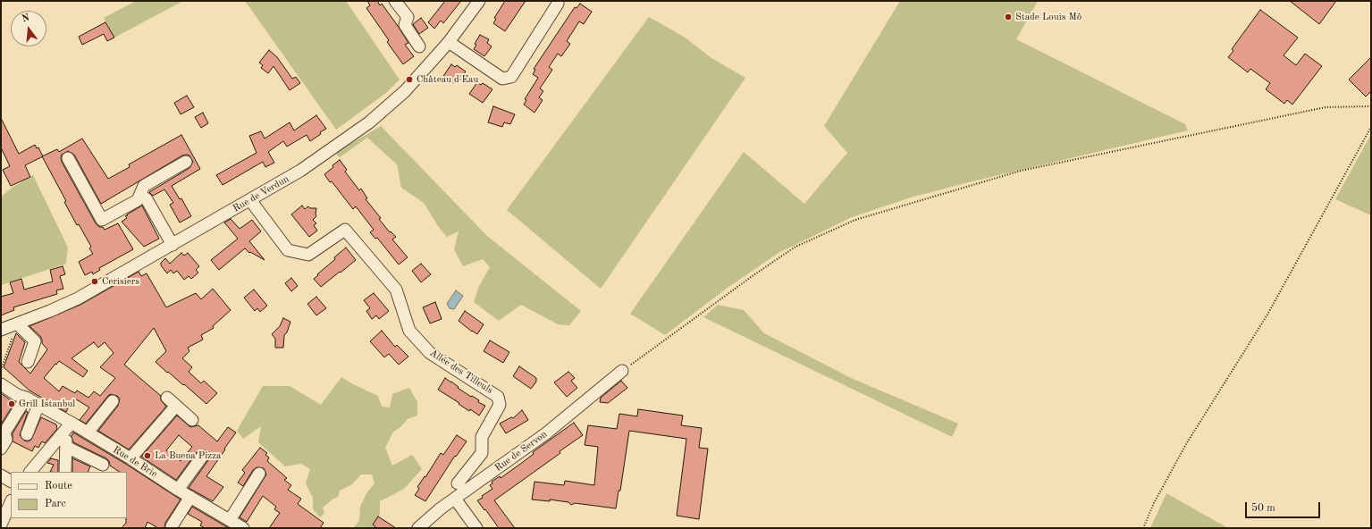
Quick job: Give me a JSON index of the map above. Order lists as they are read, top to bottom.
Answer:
{
  "streets": {
    "street": [
      "Rue de Verdun",
      "Allée des Tilleuls",
      "Rue de Servon",
      "Rue de Brie"
    ]
  },
  "crossings": [
    ["Rue de Verdun", "Allée des Tilleuls"]
  ],
  "places": [
    "Stade Louis Mô",
    "Château d'Eau",
    "Cerisiers",
    "Grill Istanbul",
    "La Buena Pizza"
  ],
  "legend": ["Route", "Parc"],
  "scale_bar": "50 m",
  "north": "top"
}
